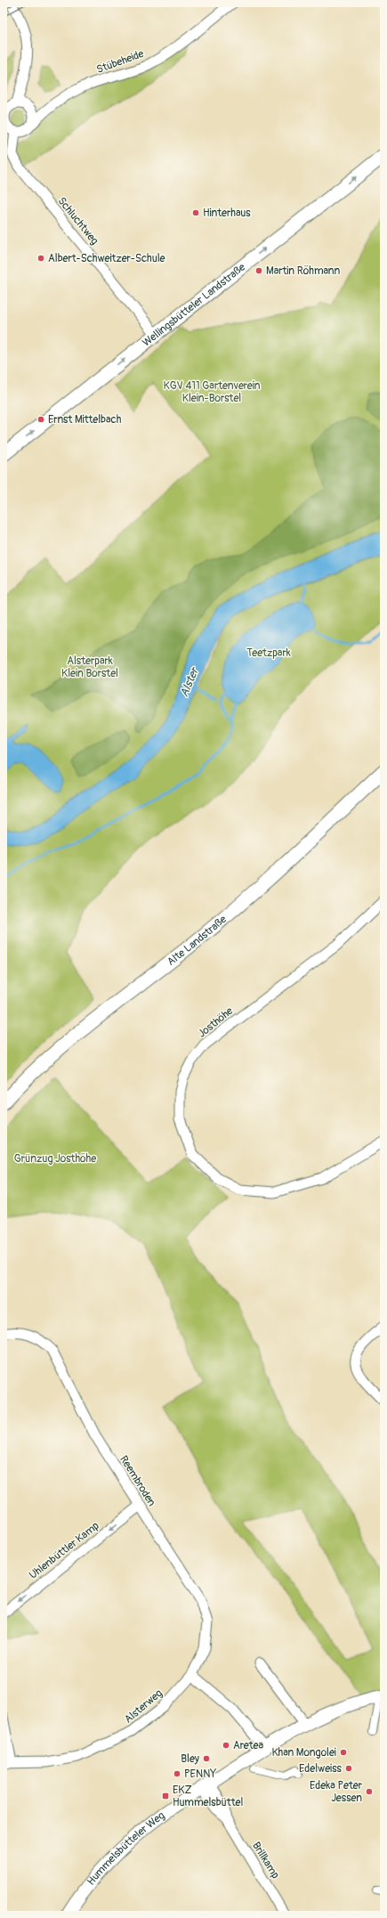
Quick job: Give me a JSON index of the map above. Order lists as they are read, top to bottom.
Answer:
{
  "streets": {
    "main road": ["Wellingsbütteler Landstraße", "Alte Landstraße"],
    "street": [
      "Stübeheide",
      "Schluchtweg",
      "Josthöhe",
      "Reembroden",
      "Uhlenbüttler Kamp",
      "Alsterweg",
      "Hummelsbütteler Weg",
      "Brillkamp"
    ]
  },
  "crossings": [
    ["Stübeheide", "Schluchtweg"],
    ["Schluchtweg", "Wellingsbütteler Landstraße"],
    ["Reembroden", "Uhlenbüttler Kamp"],
    ["Reembroden", "Alsterweg"],
    ["Hummelsbütteler Weg", "Brillkamp"]
  ],
  "one_way": ["Wellingsbütteler Landstraße", "Uhlenbüttler Kamp"],
  "water": ["Alster"],
  "parks": [
    "KGV 411 Gartenverein Klein-Borstel",
    "Teetzpark",
    "Alsterpark Klein Borstel",
    "Grünzug Josthöhe"
  ],
  "places": {
    "other": [
      "Hinterhaus",
      "Albert-Schweitzer-Schule",
      "Martin Röhmann",
      "Ernst Mittelbach",
      "Aretea",
      "Khan Mongolei",
      "Bley",
      "Edelweiss",
      "PENNY",
      "Edeka Peter Jessen"
    ],
    "transit": ["EKZ Hummelsbüttel"]
  }
}
